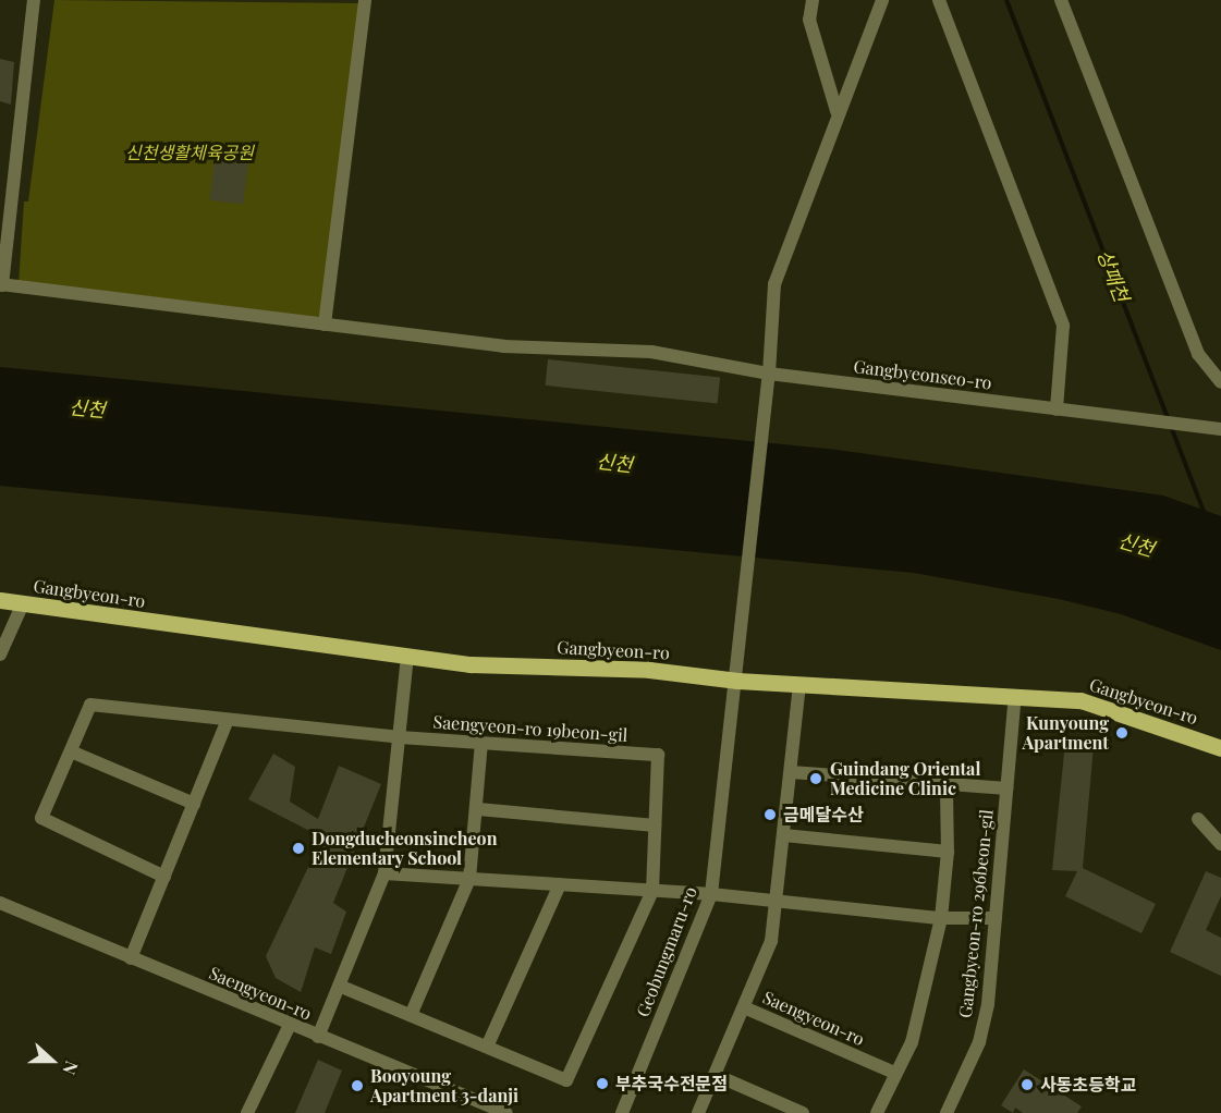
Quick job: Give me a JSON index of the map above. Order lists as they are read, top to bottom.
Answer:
{
  "streets": {
    "main road": ["Gangbyeon-ro"],
    "street": [
      "Gangbyeonseo-ro",
      "Saengyeon-ro 19beon-gil",
      "Gangbyeon-ro 296beon-gil",
      "Geobungmaru-ro",
      "Saengyeon-ro"
    ]
  },
  "crossings": [
    ["Gangbyeonseo-ro", "Geobungmaru-ro"],
    ["Gangbyeon-ro", "Gangbyeon-ro 296beon-gil"],
    ["Gangbyeon-ro", "Geobungmaru-ro"]
  ],
  "water": ["상패천", "신천"],
  "parks": ["신천생활체육공원"],
  "places": [
    "Kunyoung Apartment",
    "Guindang Oriental Medicine Clinic",
    "금메달수산",
    "Dongducheonsincheon Elementary School",
    "부추국수전문점",
    "사동초등학교",
    "Booyoung Apartment 3-danji"
  ],
  "north": "right"
}
